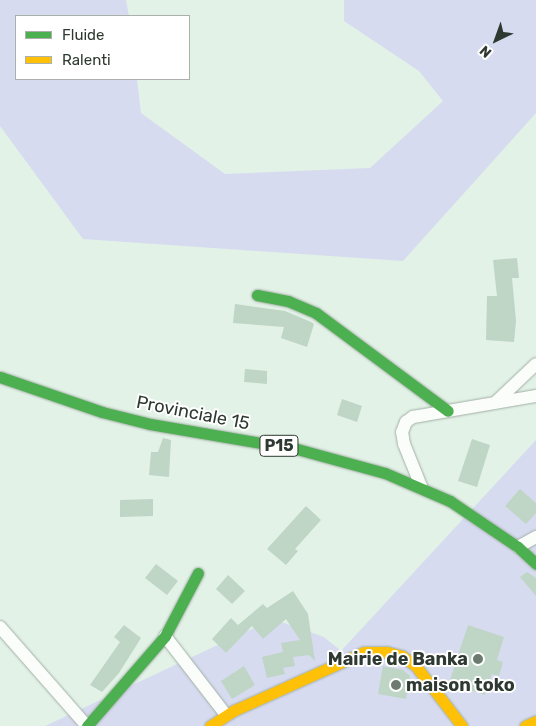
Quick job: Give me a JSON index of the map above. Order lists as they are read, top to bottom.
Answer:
{
  "streets": {
    "main road": ["Provinciale 15", "P15"]
  },
  "places": ["Mairie de Banka", "maison toko"],
  "legend": ["Fluide", "Ralenti"],
  "north": "bottom left"
}
